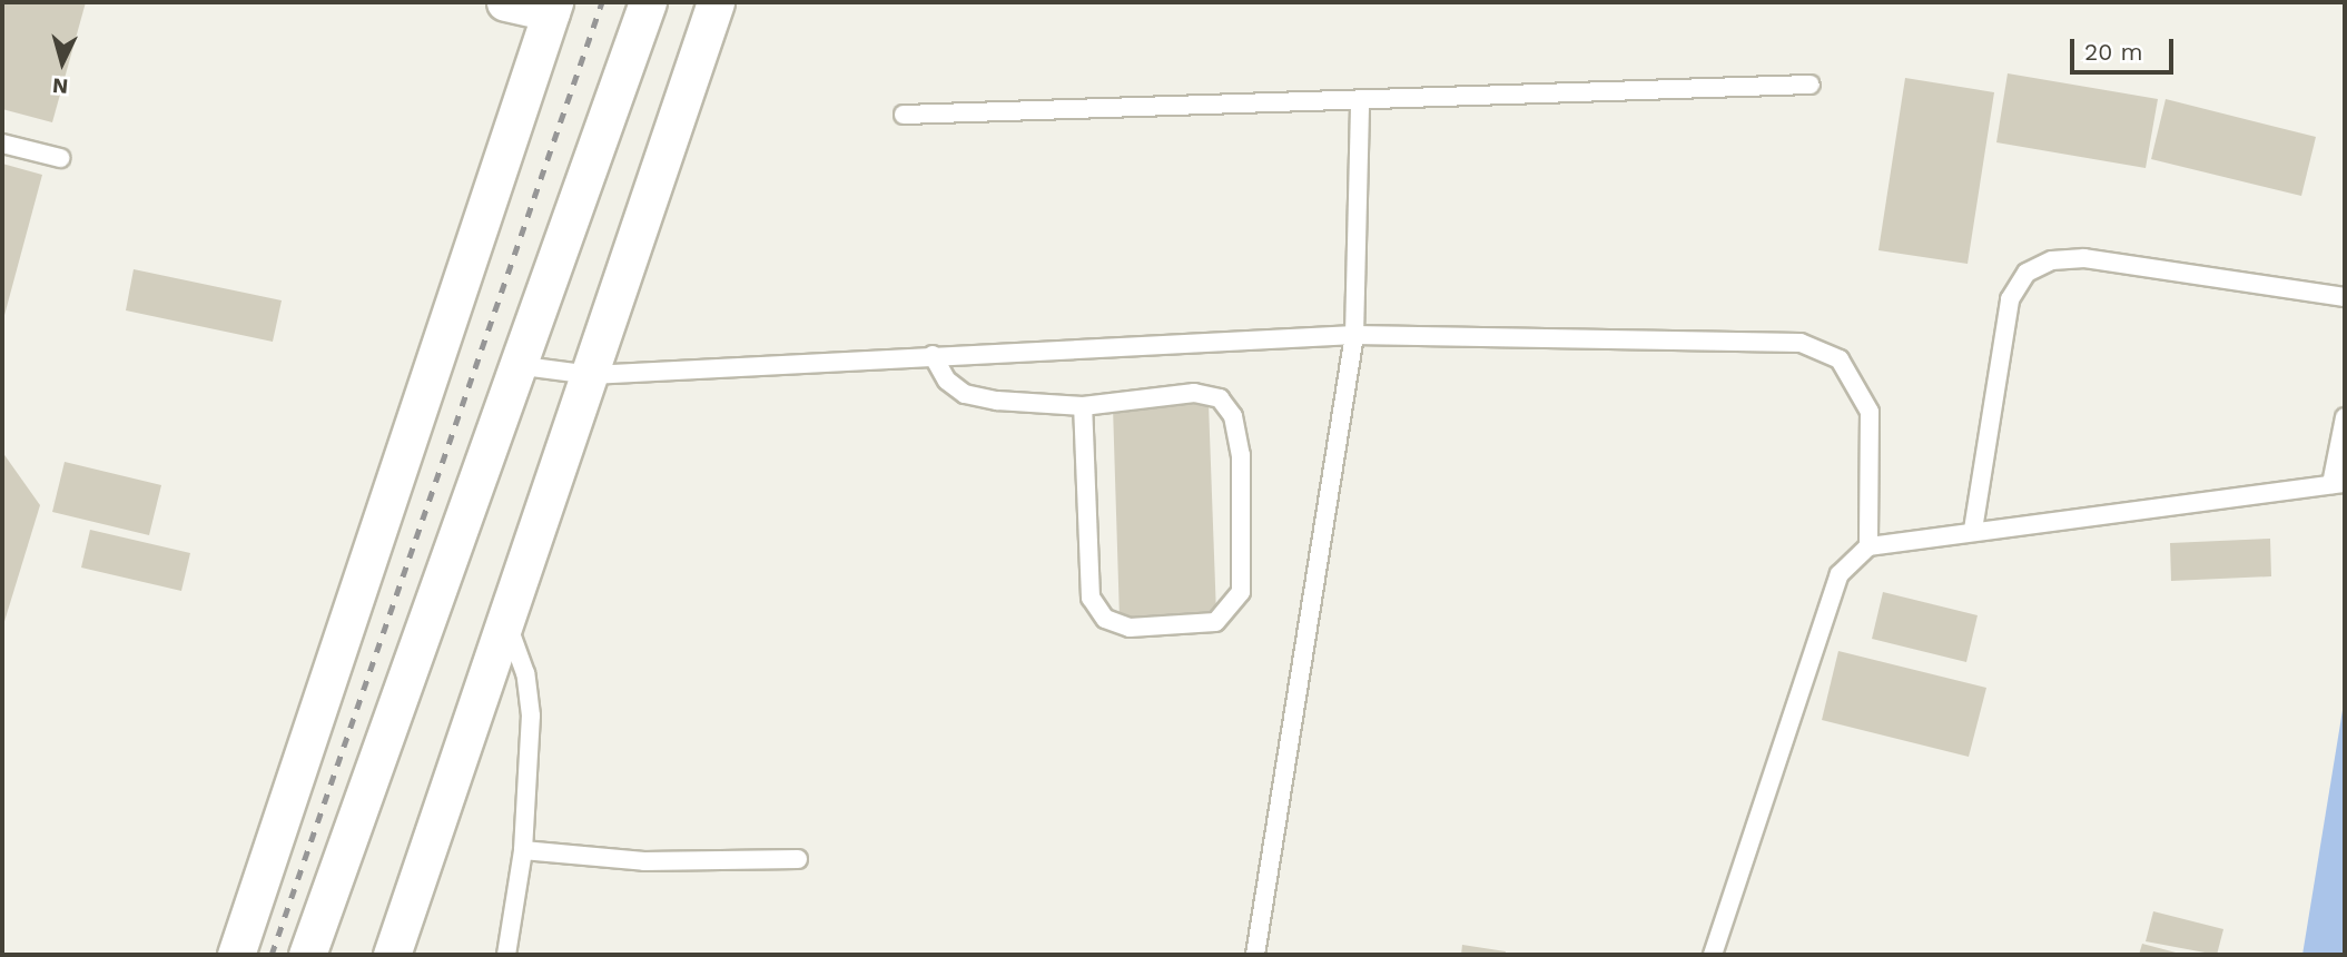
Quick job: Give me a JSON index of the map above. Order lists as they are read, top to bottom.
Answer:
{
  "scale_bar": "20 m",
  "north": "bottom"
}
